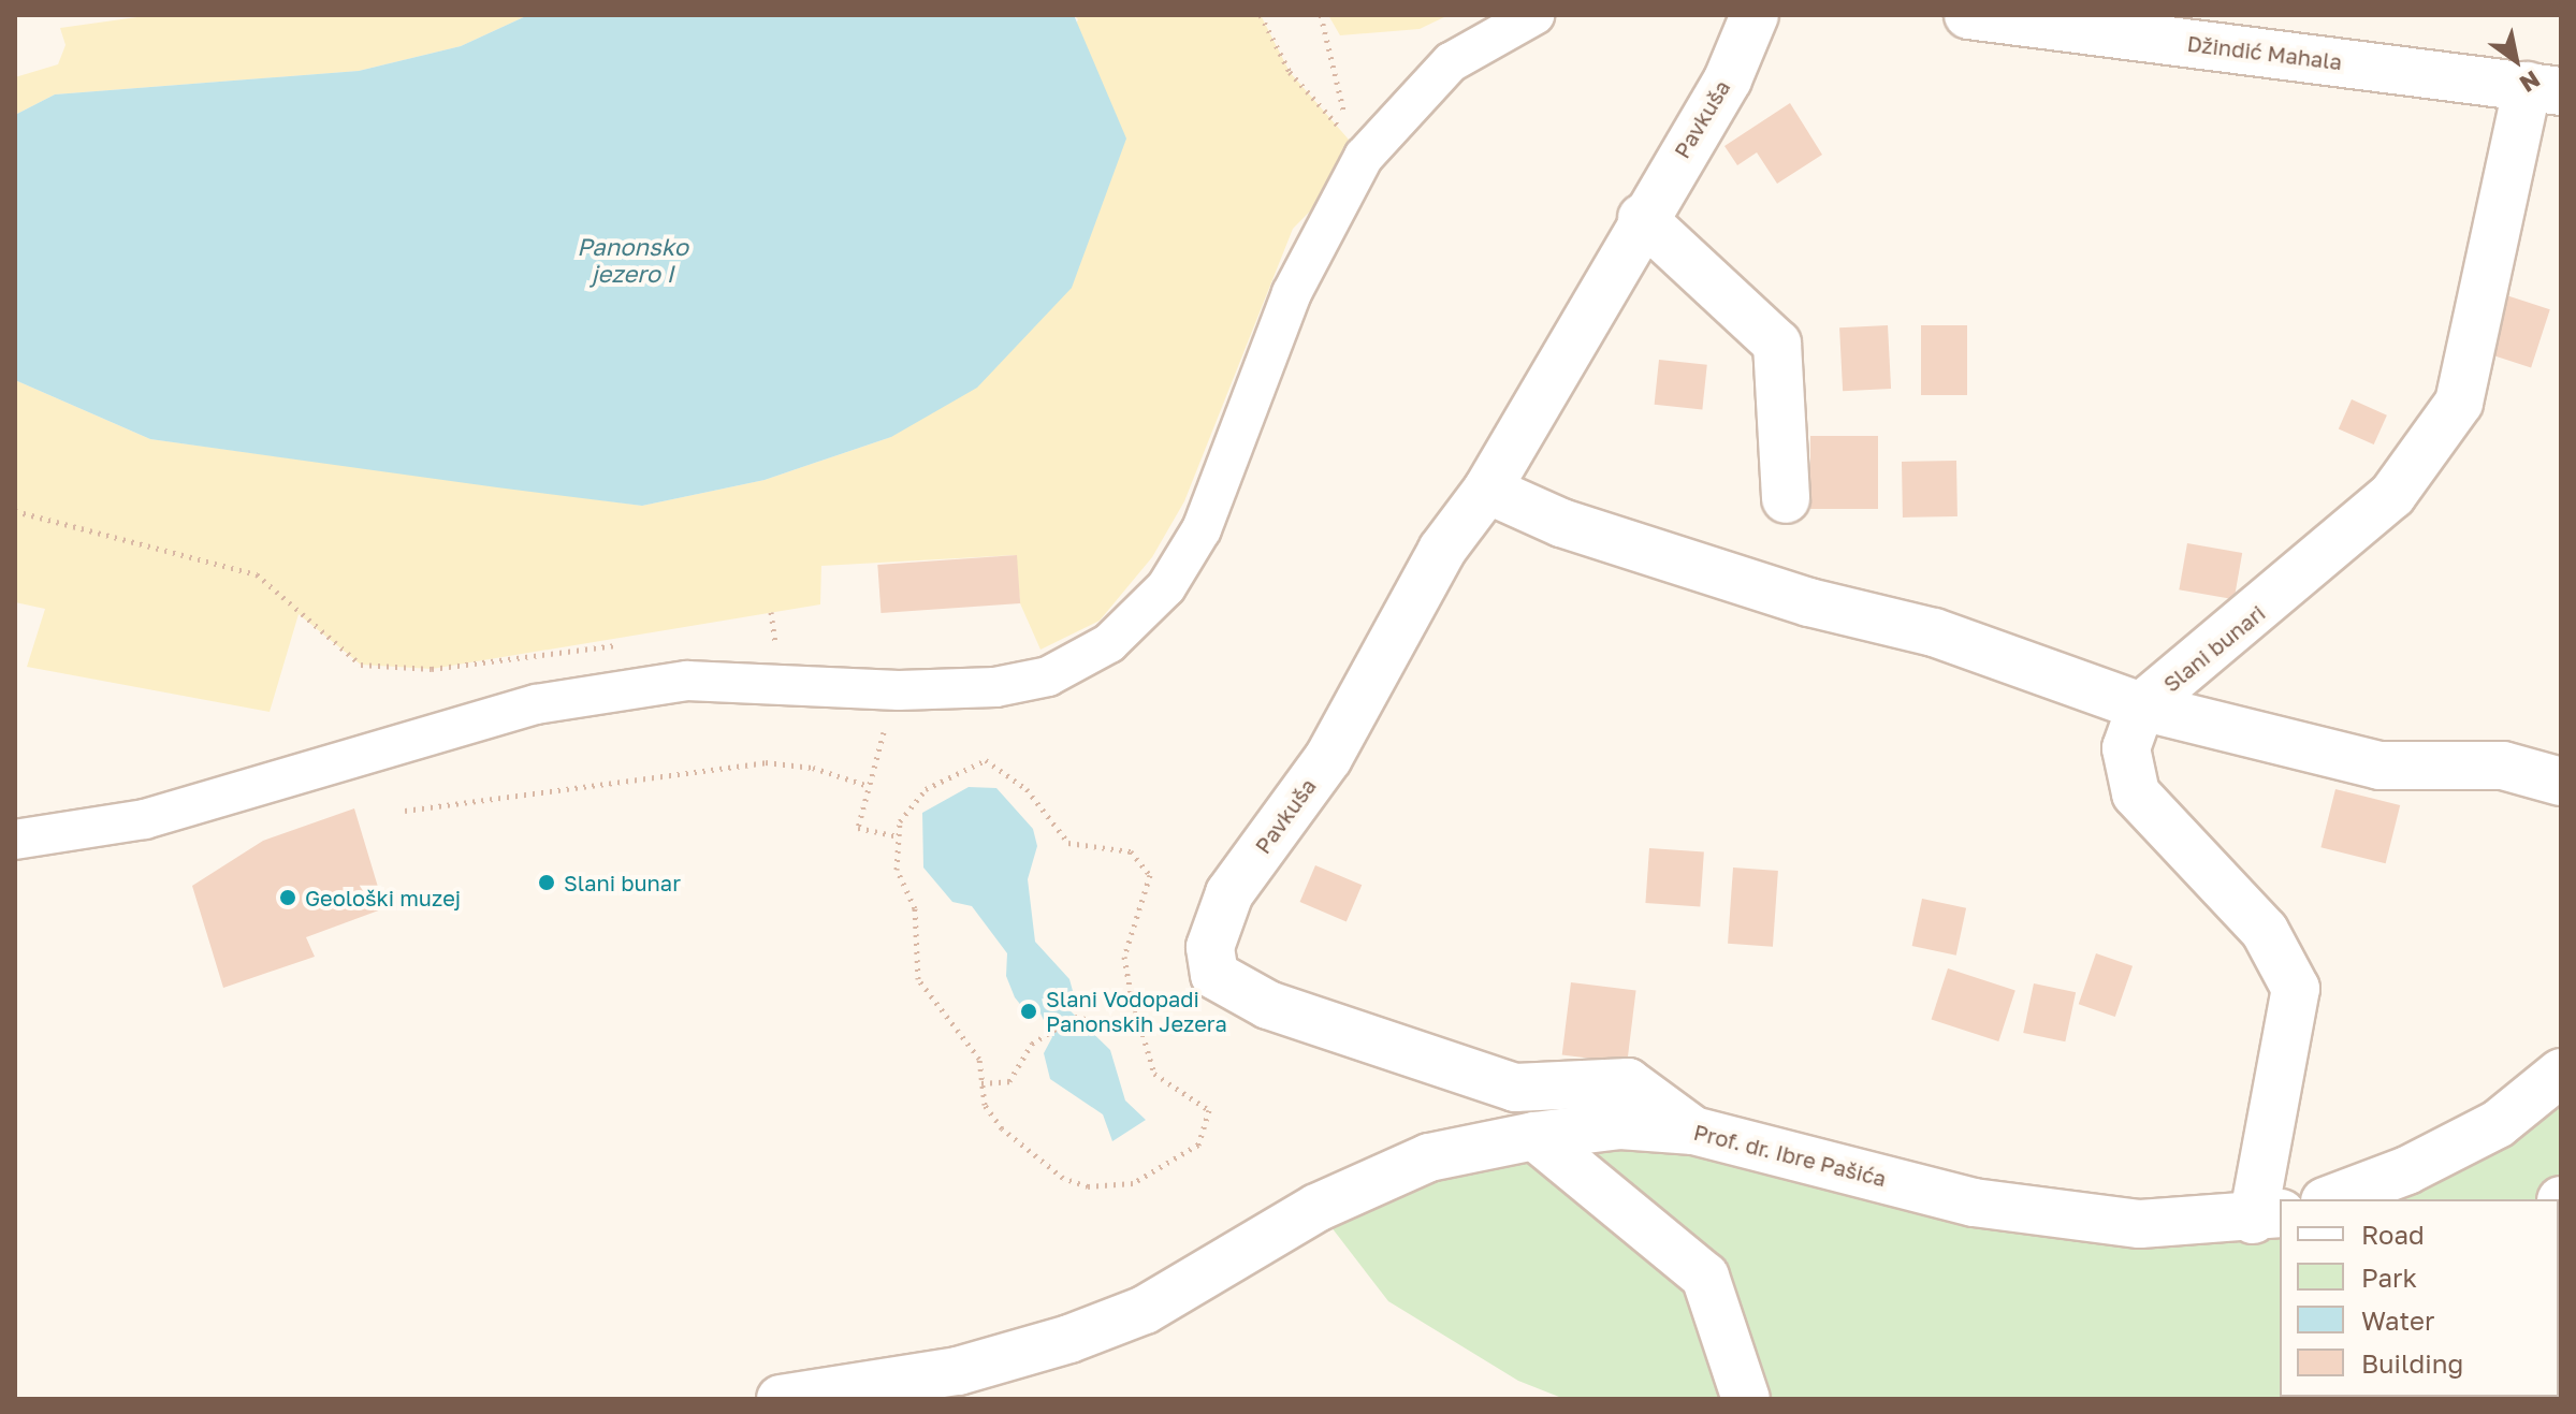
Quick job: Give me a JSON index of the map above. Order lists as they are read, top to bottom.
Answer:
{
  "streets": {
    "street": [
      "Džindić Mahala",
      "Pavkuša",
      "Slani bunari",
      "Prof. dr. Ibre Pašića"
    ]
  },
  "crossings": [
    ["Džindić Mahala", "Slani bunari"],
    ["Pavkuša", "Prof. dr. Ibre Pašića"],
    ["Slani bunari", "Prof. dr. Ibre Pašića"]
  ],
  "water": ["Panonsko jezero I"],
  "places": ["Slani bunar", "Geološki muzej", "Slani Vodopadi Panonskih Jezera"],
  "legend": [
    "Road",
    "Park",
    "Water",
    "Building"
  ],
  "north": "bottom right"
}
